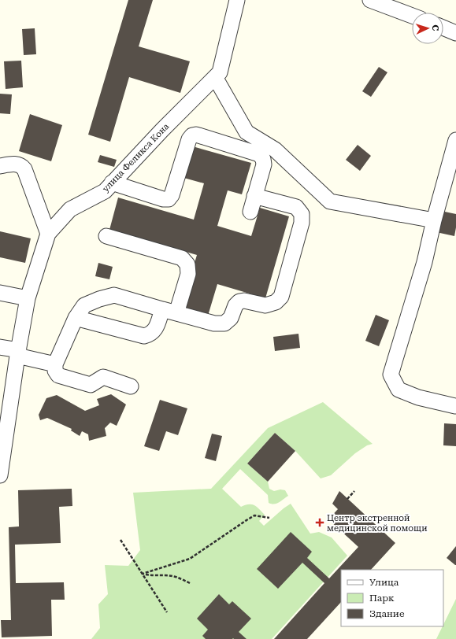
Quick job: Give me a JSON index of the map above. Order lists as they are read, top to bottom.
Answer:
{
  "streets": {
    "street": ["улица Феликса Кона"]
  },
  "places": {
    "health": ["Центр экстренной медицинской помощи"]
  },
  "legend": ["Улица", "Парк", "Здание"],
  "north": "right"
}
